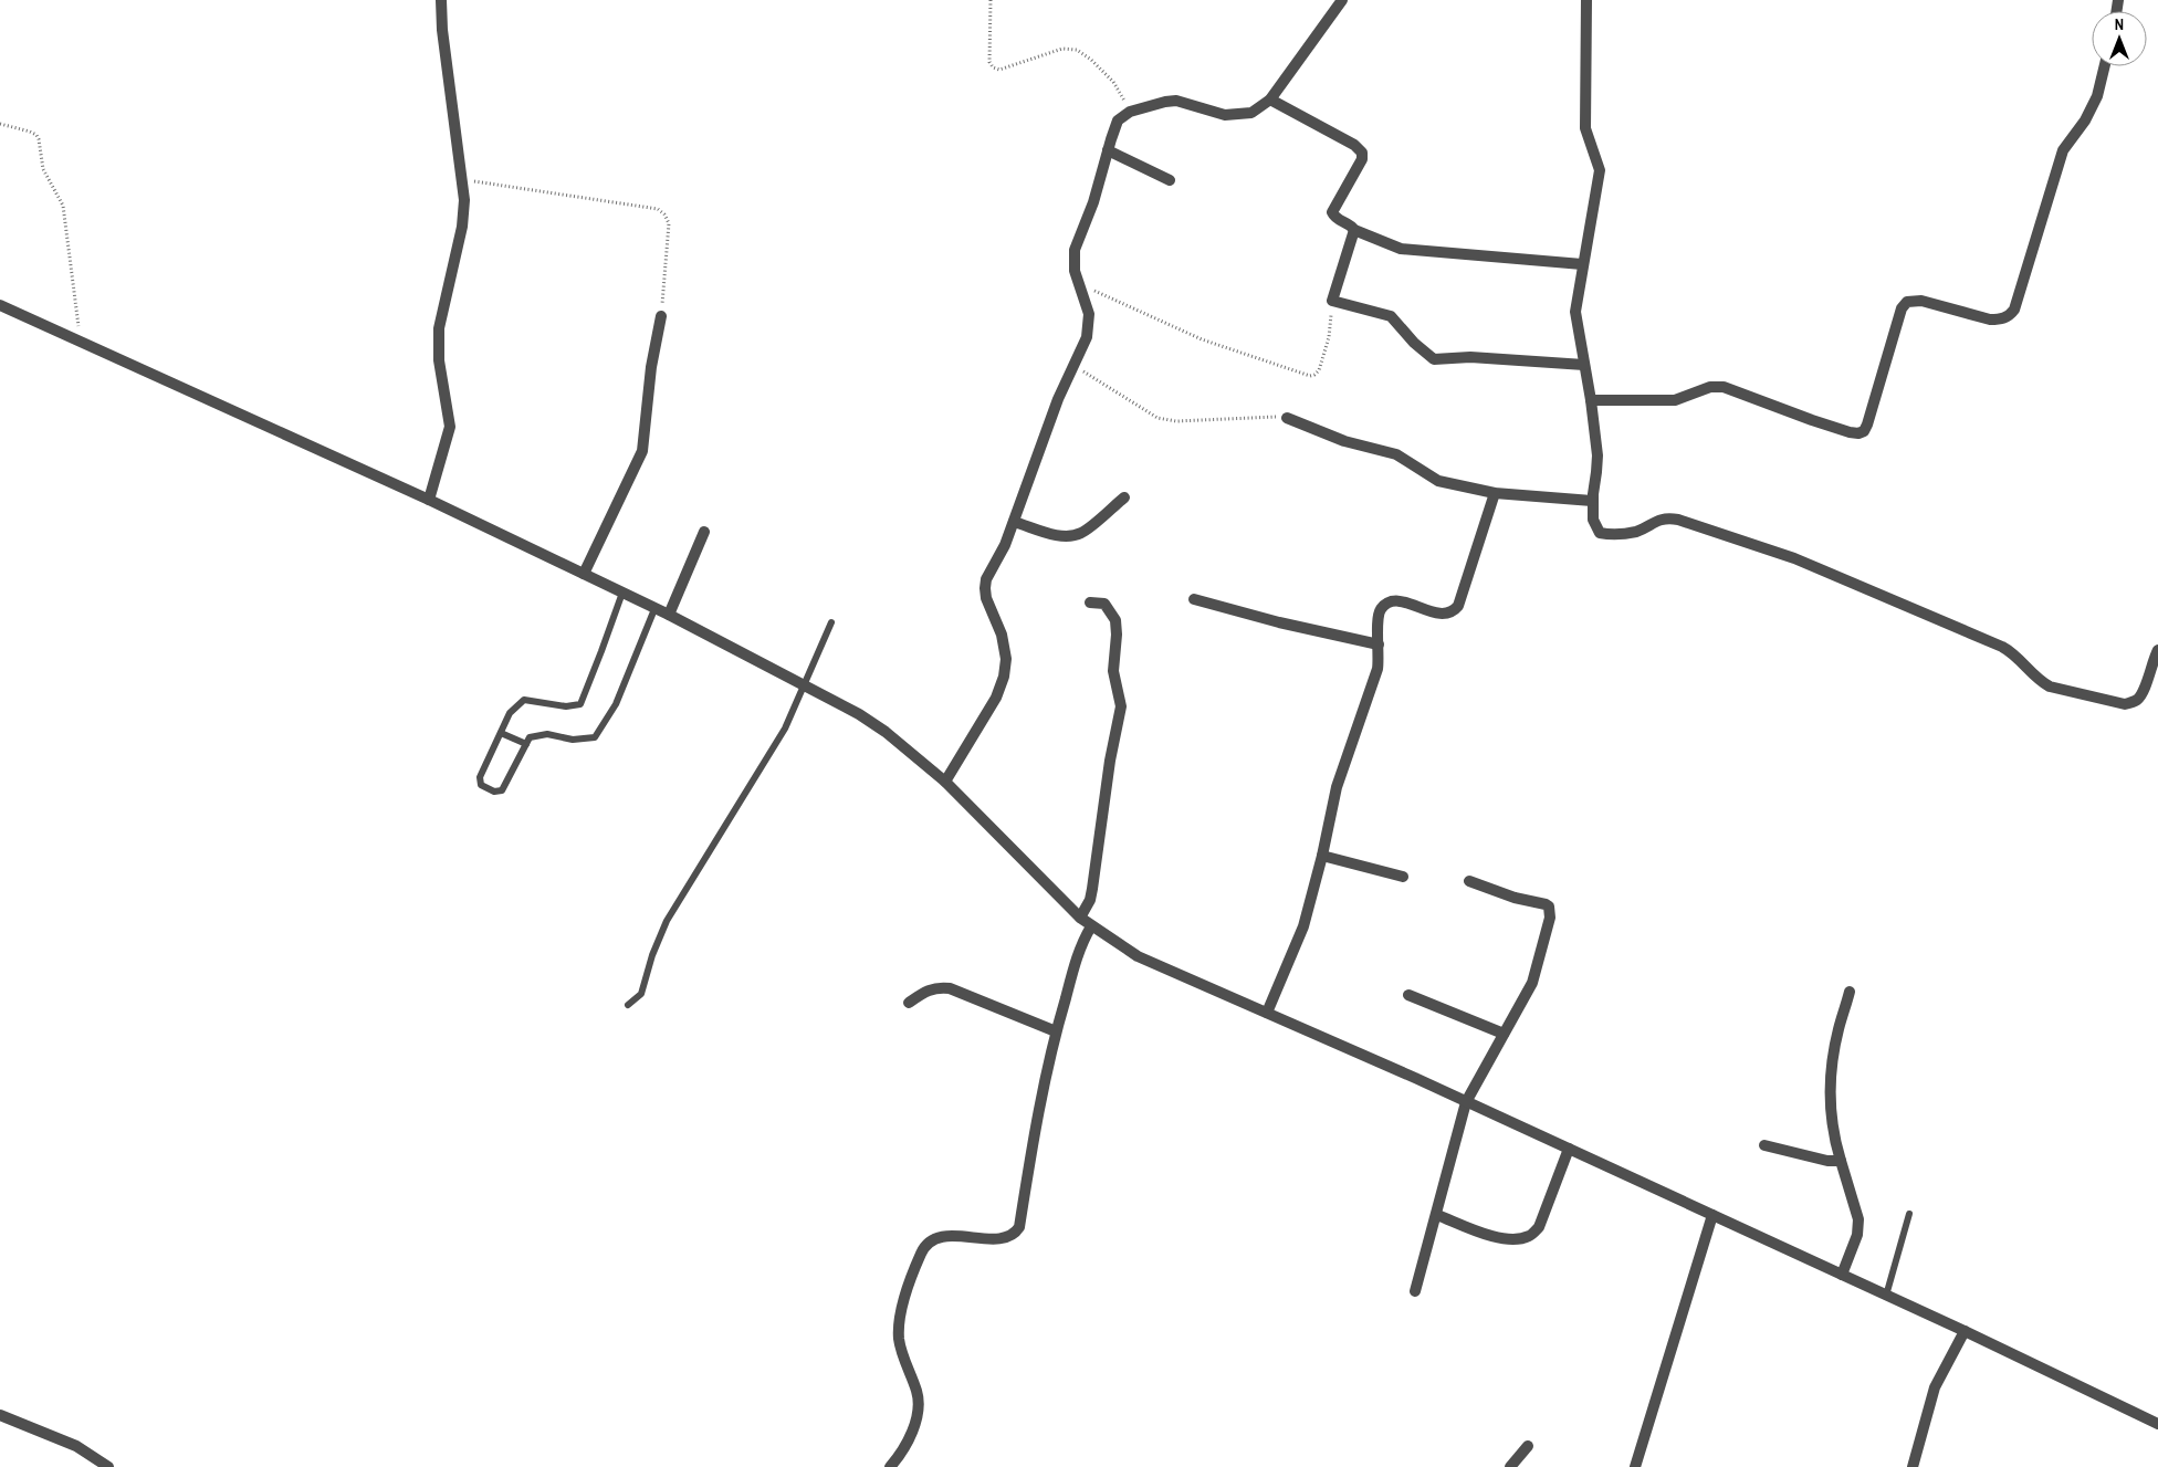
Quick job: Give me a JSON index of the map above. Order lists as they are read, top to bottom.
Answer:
{
  "north": "top"
}
